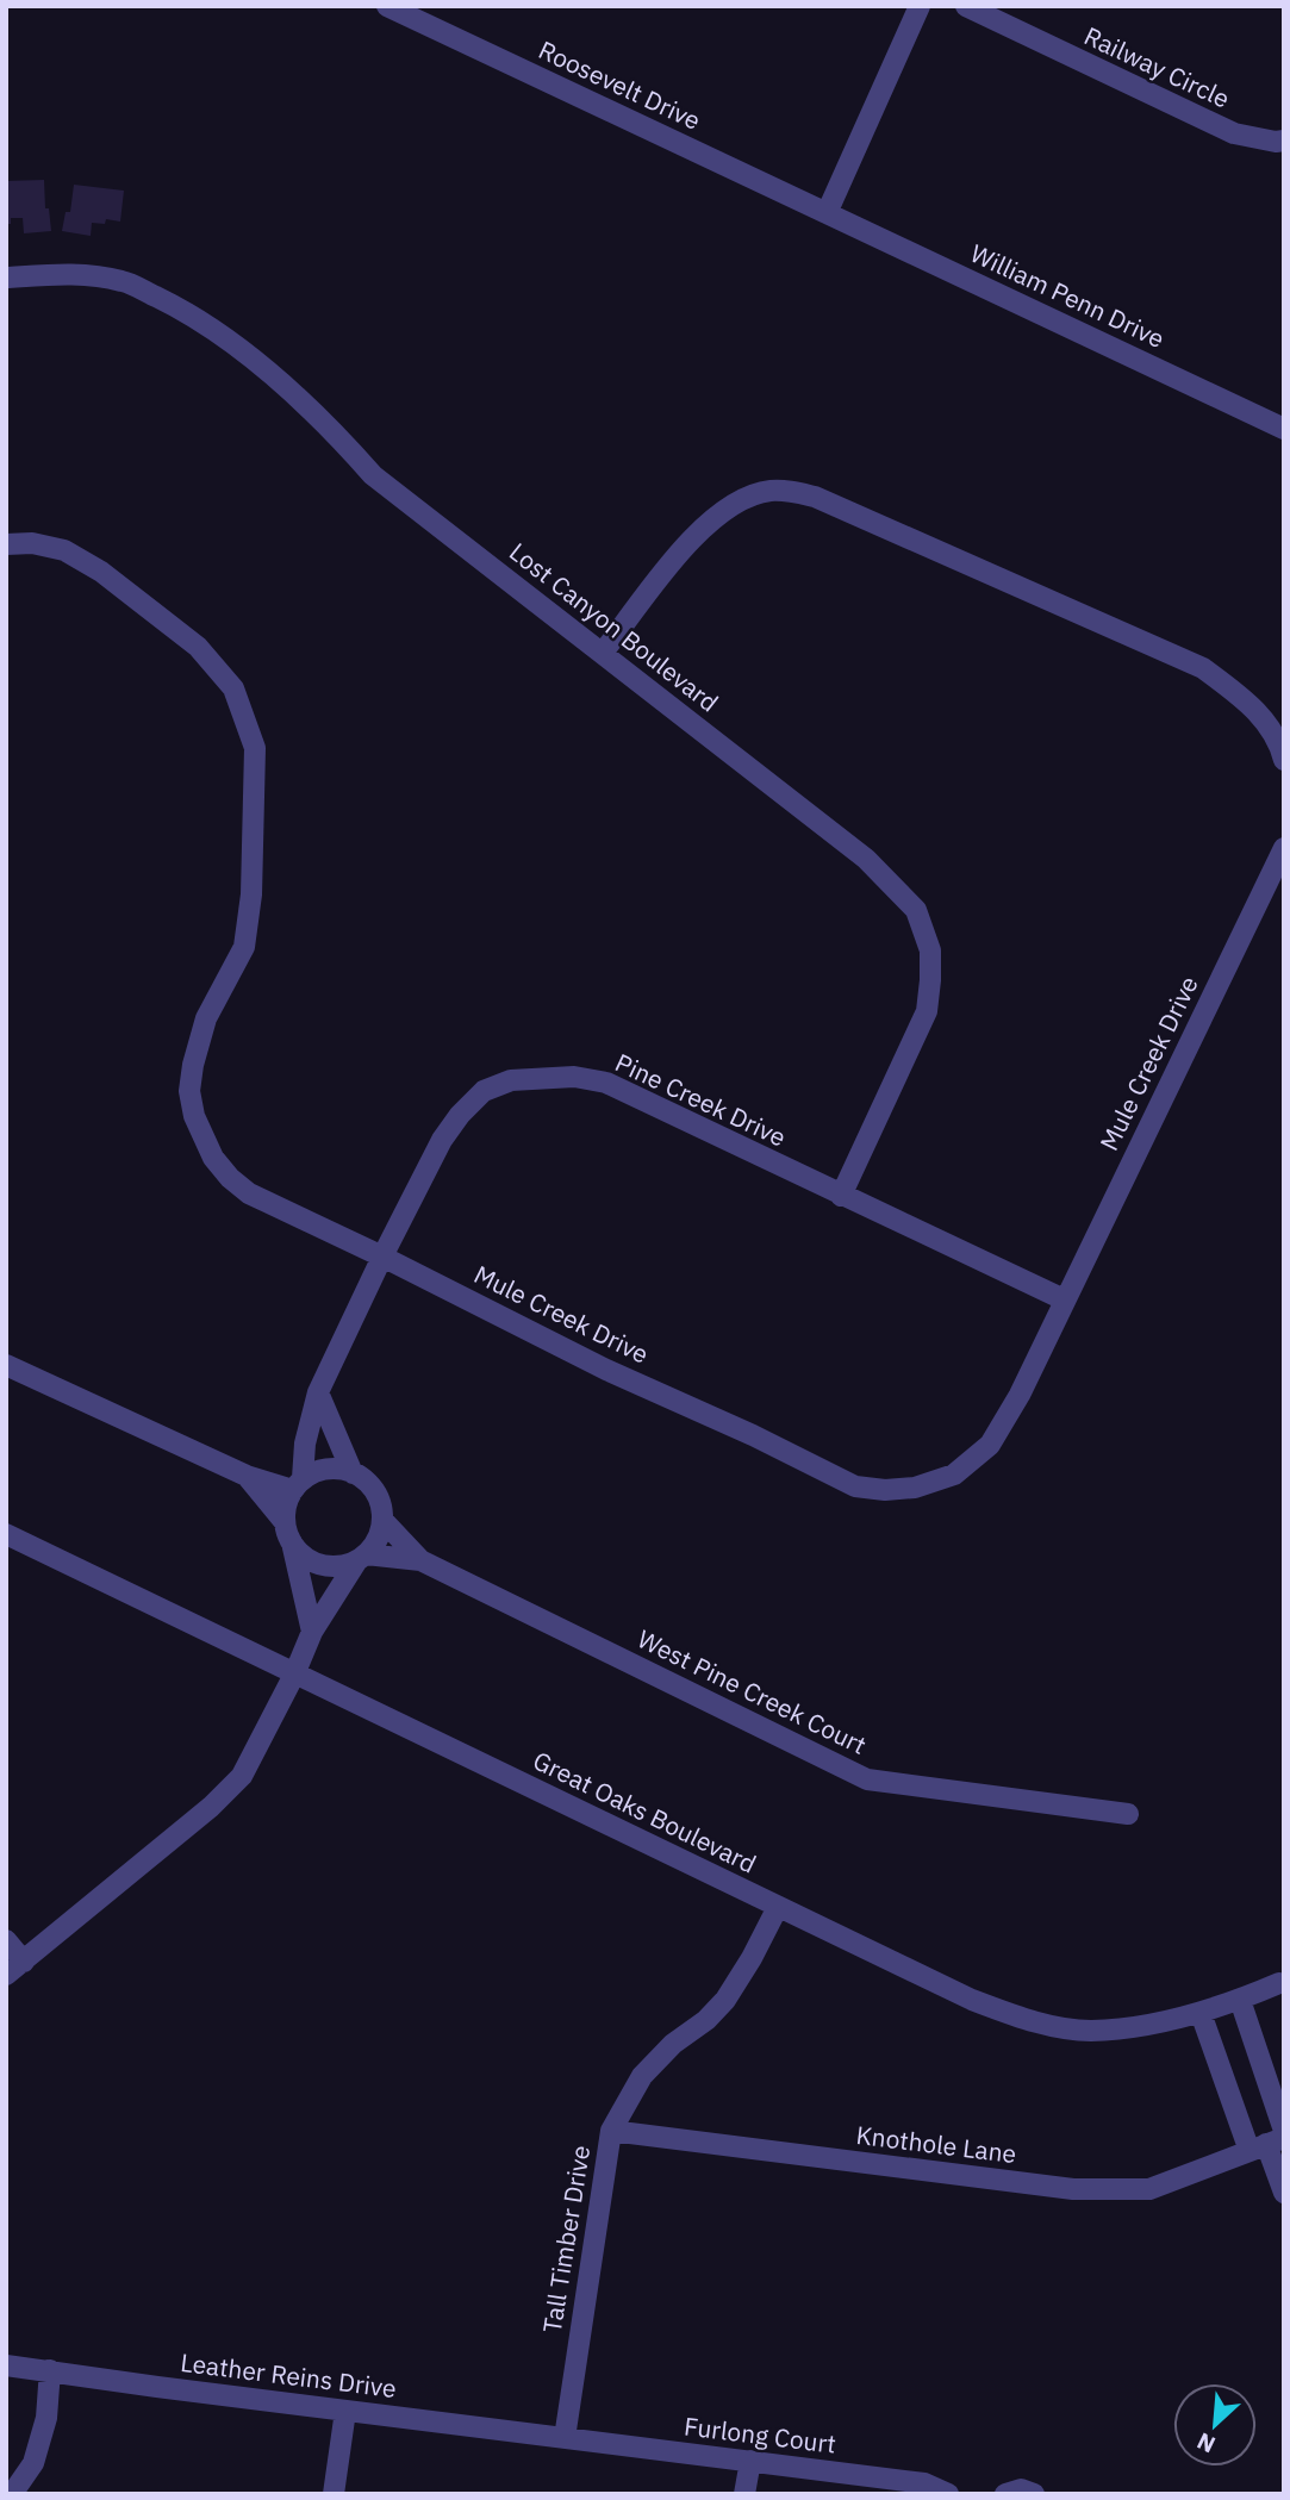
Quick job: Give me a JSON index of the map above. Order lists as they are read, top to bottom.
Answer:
{
  "streets": {
    "street": [
      "Railway Circle",
      "Roosevelt Drive",
      "William Penn Drive",
      "Lost Canyon Boulevard",
      "Mule Creek Drive",
      "Pine Creek Drive",
      "West Pine Creek Court",
      "Great Oaks Boulevard",
      "Knothole Lane",
      "Tall Timber Drive",
      "Leather Reins Drive",
      "Furlong Court"
    ]
  },
  "crossings": [
    ["Roosevelt Drive", "William Penn Drive"],
    ["Lost Canyon Boulevard", "Pine Creek Drive"],
    ["Mule Creek Drive", "Pine Creek Drive"],
    ["Pine Creek Drive", "West Pine Creek Court"],
    ["Great Oaks Boulevard", "Tall Timber Drive"],
    ["Knothole Lane", "Tall Timber Drive"],
    ["Tall Timber Drive", "Leather Reins Drive"],
    ["Tall Timber Drive", "Furlong Court"],
    ["Leather Reins Drive", "Furlong Court"]
  ],
  "north": "bottom left"
}
